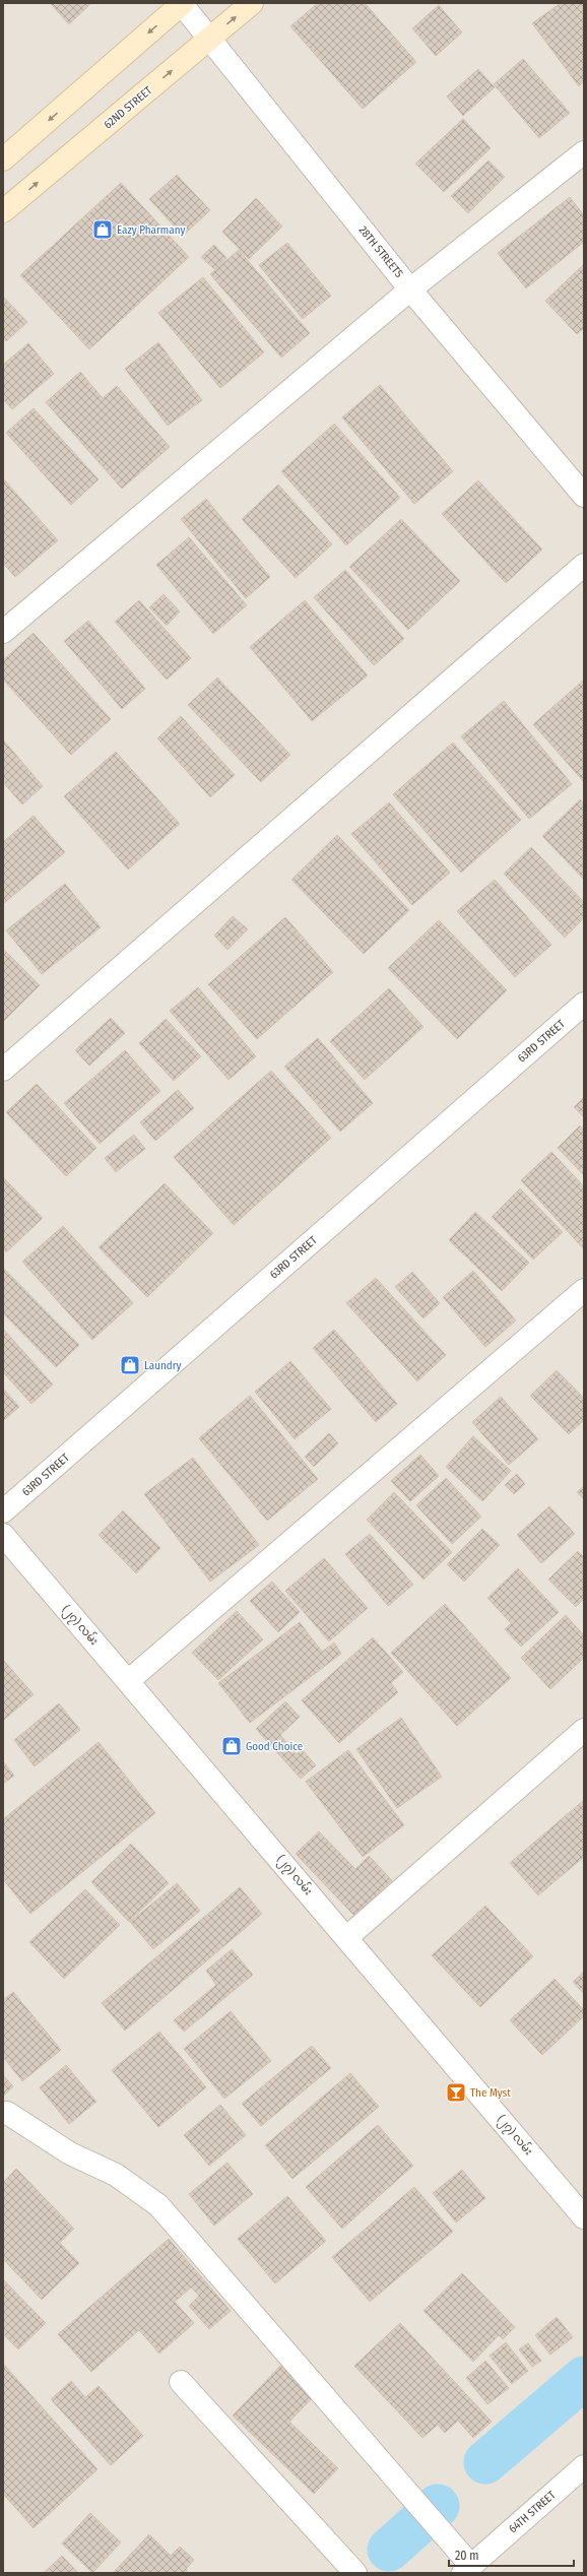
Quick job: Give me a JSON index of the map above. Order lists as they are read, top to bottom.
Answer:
{
  "streets": {
    "main road": ["62ND STREET"],
    "street": [
      "28TH STREETS",
      "63RD STREET",
      "(၂၇) လမ်း",
      "64TH STREET"
    ]
  },
  "crossings": [
    ["62ND STREET", "28TH STREETS"]
  ],
  "places": {
    "shop": ["Eazy Pharmany", "Laundry", "Good Choice"],
    "bar": ["The Myst"]
  },
  "scale_bar": "20 m"
}
